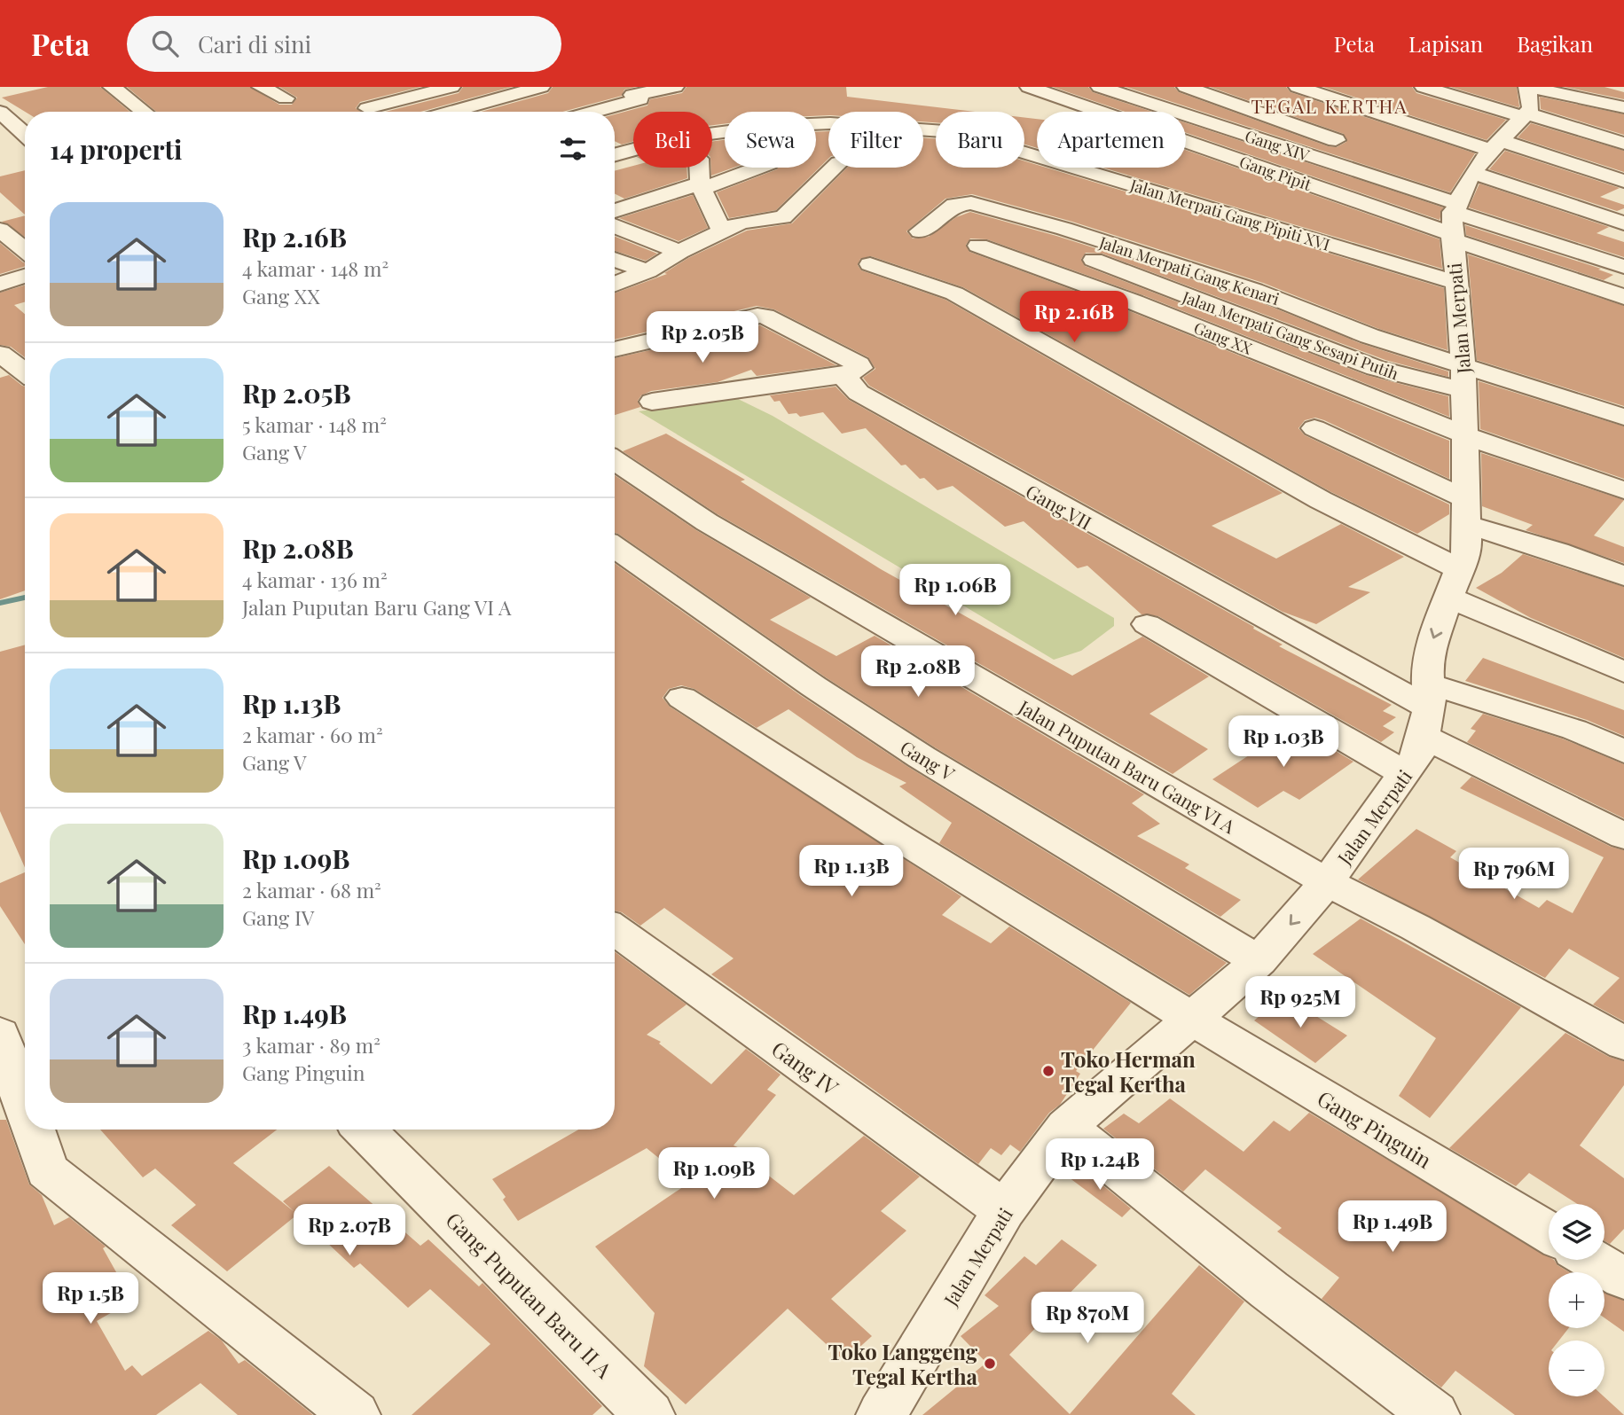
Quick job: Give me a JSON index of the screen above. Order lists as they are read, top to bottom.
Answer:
{
  "streets": {
    "street": [
      "Gang XIV",
      "Gang Pipit",
      "Jalan Merpati Gang Pipiti XVI",
      "Jalan Merpati",
      "Jalan Merpati Gang Sesapi Putih",
      "Gang XX",
      "Gang VII",
      "Gang V",
      "Jalan Puputan Baru Gang VI A",
      "Gang IV",
      "Gang Pinguin",
      "Gang Puputan Baru II A"
    ]
  },
  "crossings": [
    ["Gang XIV", "Gang Pipit"],
    ["Gang XIV", "Jalan Merpati Gang Pipiti XVI"],
    ["Gang XIV", "Jalan Merpati"],
    ["Gang Pipit", "Jalan Merpati Gang Pipiti XVI"],
    ["Gang Pipit", "Jalan Merpati"],
    ["Jalan Merpati Gang Pipiti XVI", "Jalan Merpati"],
    ["Jalan Merpati", "Jalan Merpati Gang Sesapi Putih"],
    ["Jalan Merpati", "Gang XX"],
    ["Jalan Merpati", "Gang VII"],
    ["Jalan Merpati", "Gang V"],
    ["Jalan Merpati", "Jalan Puputan Baru Gang VI A"],
    ["Jalan Merpati", "Gang IV"],
    ["Jalan Merpati", "Gang Pinguin"]
  ],
  "districts": ["TEGAL KERTHA"],
  "places": ["Toko Herman Tegal Kertha", "Toko Langgeng Tegal Kertha"],
  "page": {
    "header": "Peta",
    "search": "Cari di sini",
    "nav": ["Peta", "Lapisan", "Bagikan"],
    "chip": [
      "Beli",
      "Sewa",
      "Filter",
      "Baru",
      "Apartemen"
    ],
    "heading": "14 properti",
    "list": [
      {
        "name": "Rp 2.16B",
        "note": "4 kamar · 148 m² · Gang XX"
      },
      {
        "name": "Rp 2.05B",
        "note": "5 kamar · 148 m² · Gang V"
      },
      {
        "name": "Rp 2.08B",
        "note": "4 kamar · 136 m² · Jalan Puputan Baru Gang VI A"
      },
      {
        "name": "Rp 1.13B",
        "note": "2 kamar · 60 m² · Gang V"
      },
      {
        "name": "Rp 1.09B",
        "note": "2 kamar · 68 m² · Gang IV"
      },
      {
        "name": "Rp 1.49B",
        "note": "3 kamar · 89 m² · Gang Pinguin"
      }
    ],
    "price": [
      "Rp 2.16B",
      "Rp 2.05B",
      "Rp 1.06B",
      "Rp 2.08B",
      "Rp 1.03B",
      "Rp 1.13B",
      "Rp 796M",
      "Rp 925M",
      "Rp 1.24B",
      "Rp 1.09B",
      "Rp 1.49B",
      "Rp 2.07B",
      "Rp 1.5B",
      "Rp 870M"
    ],
    "map_buttons": ["+", "−"]
  }
}
